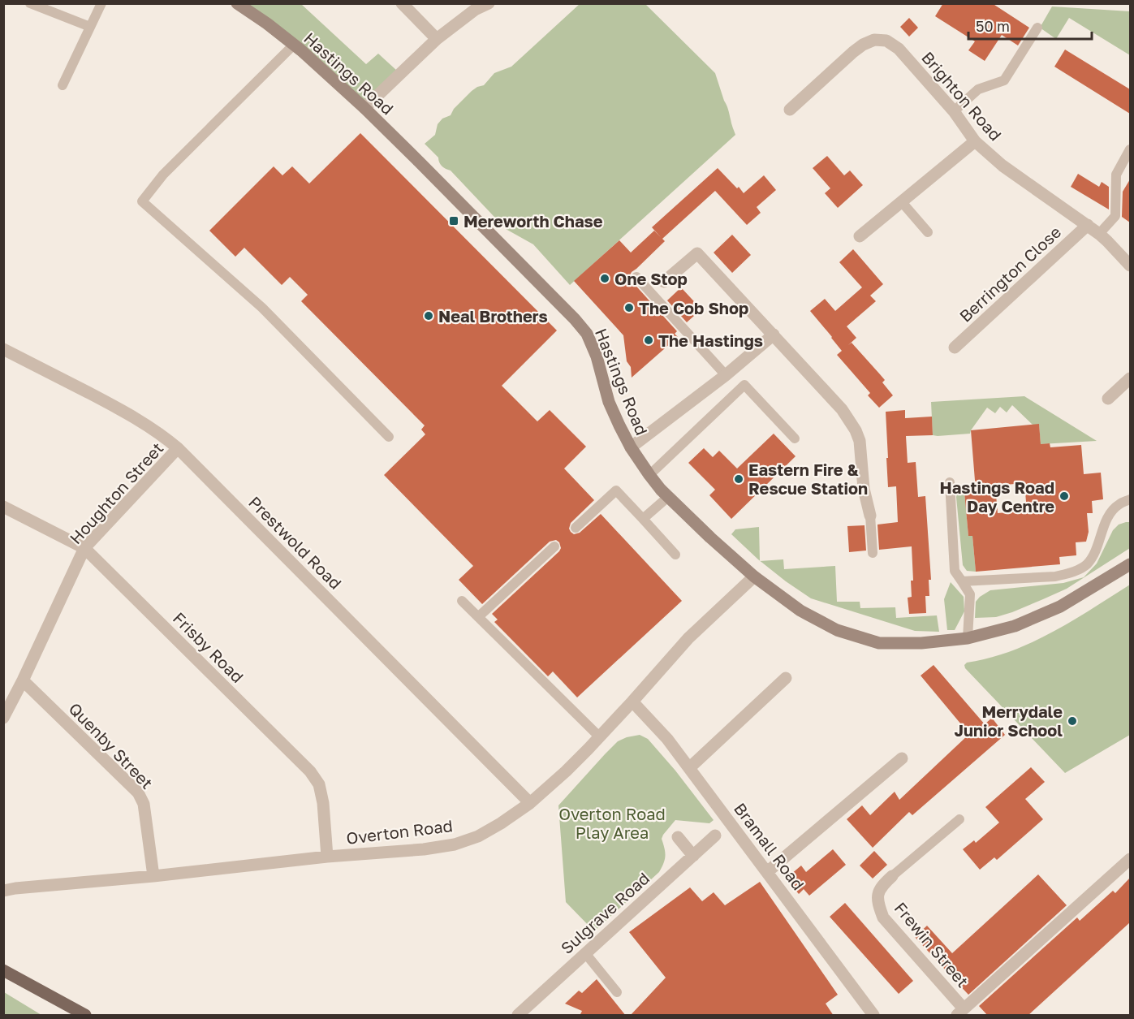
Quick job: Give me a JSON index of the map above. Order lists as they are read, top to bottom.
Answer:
{
  "streets": {
    "street": [
      "Hastings Road",
      "Brighton Road",
      "Berrington Close",
      "Houghton Street",
      "Prestwold Road",
      "Frisby Road",
      "Quenby Street",
      "Overton Road",
      "Bramall Road",
      "Sulgrave Road",
      "Frewin Street"
    ]
  },
  "crossings": [
    ["Hastings Road", "Overton Road"],
    ["Brighton Road", "Berrington Close"],
    ["Houghton Street", "Prestwold Road"],
    ["Houghton Street", "Frisby Road"],
    ["Houghton Street", "Quenby Street"],
    ["Prestwold Road", "Overton Road"],
    ["Frisby Road", "Overton Road"],
    ["Quenby Street", "Overton Road"],
    ["Overton Road", "Bramall Road"]
  ],
  "parks": ["Overton Road Play Area"],
  "places": {
    "transit": ["Mereworth Chase"],
    "other": [
      "One Stop",
      "The Cob Shop",
      "Neal Brothers",
      "The Hastings",
      "Eastern Fire & Rescue Station",
      "Hastings Road Day Centre",
      "Merrydale Junior School"
    ]
  },
  "scale_bar": "50 m"
}
